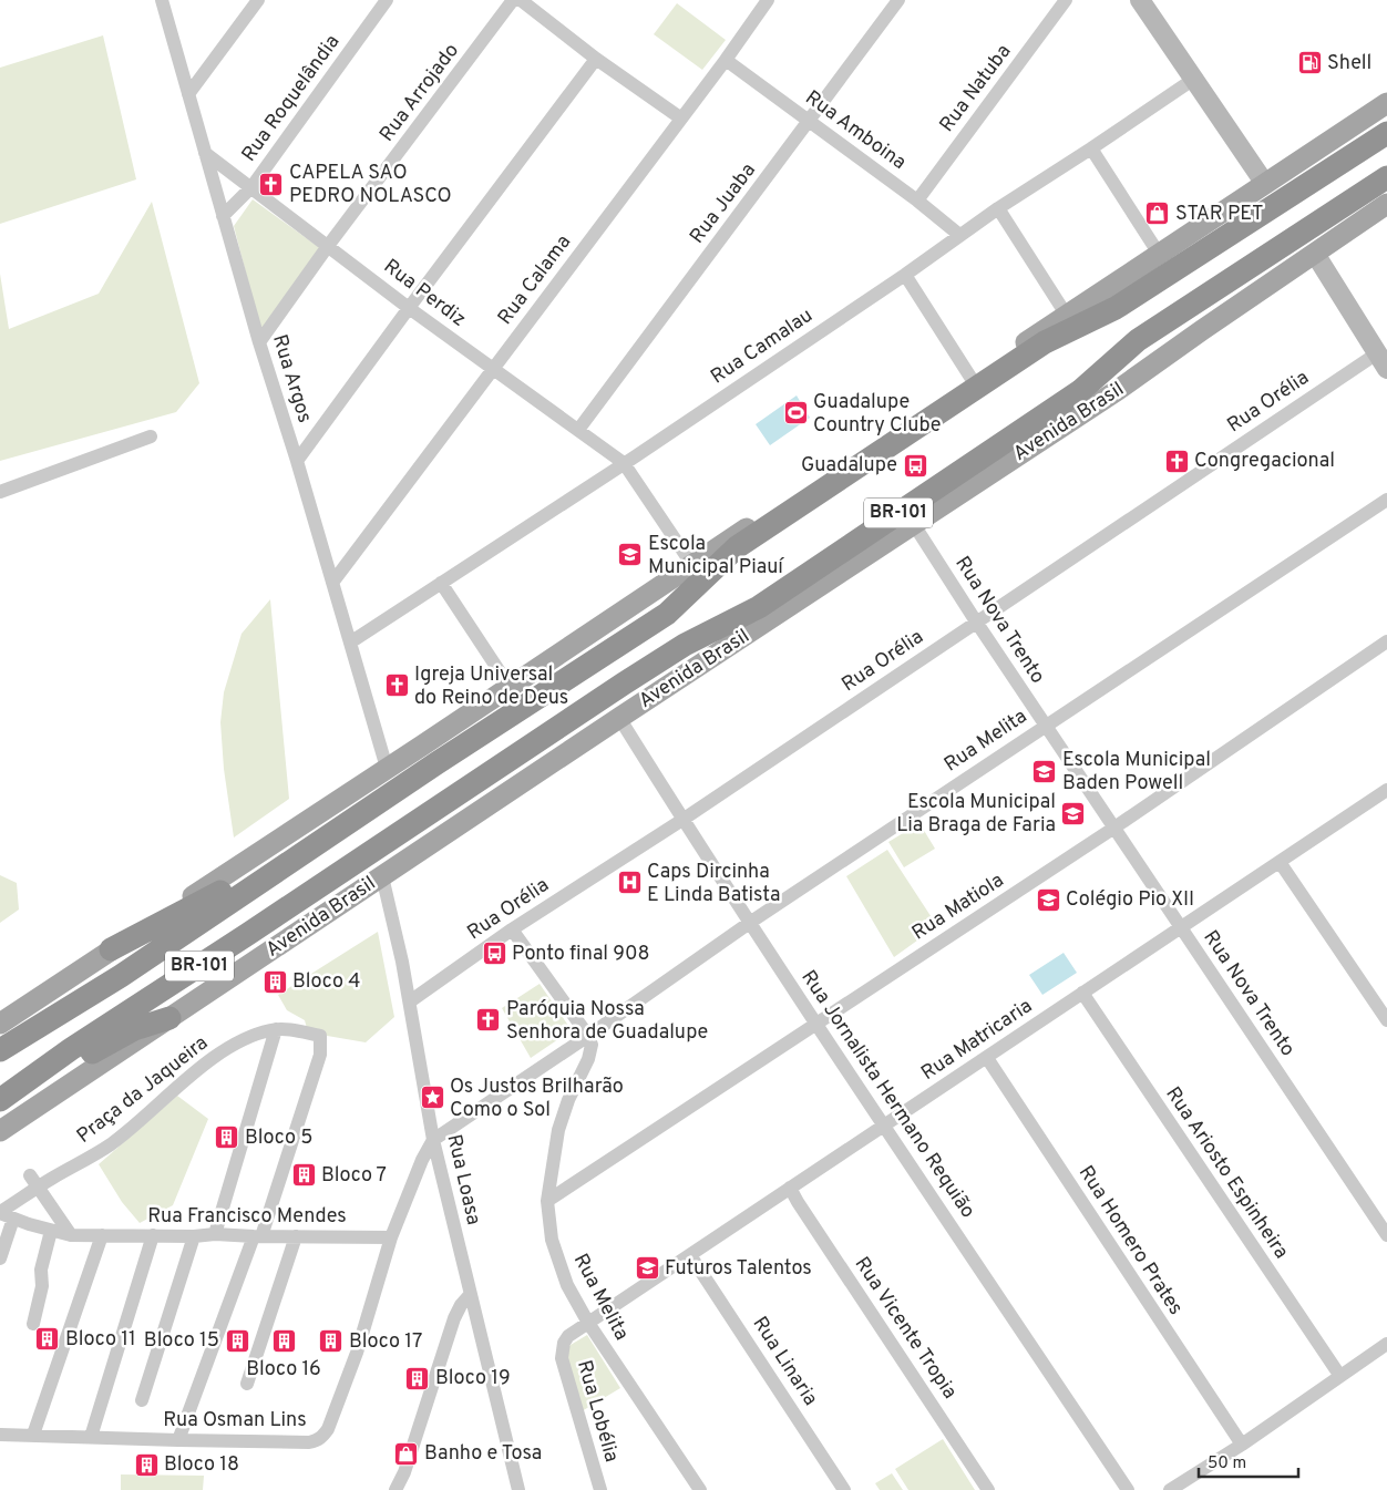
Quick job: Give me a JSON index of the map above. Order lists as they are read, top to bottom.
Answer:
{
  "streets": {
    "highway": ["Avenida Brasil", "BR-101"],
    "street": [
      "Rua Natuba",
      "Rua Arrojado",
      "Rua Roquelândia",
      "Rua Amboina",
      "Rua Juaba",
      "Rua Calama",
      "Rua Perdiz",
      "Rua Camalau",
      "Rua Argos",
      "Rua Orélia",
      "Rua Nova Trento",
      "Rua Melita",
      "Rua Matiola",
      "Rua Matricaria",
      "Praça da Jaqueira",
      "Rua Jornalista Hermano Requião",
      "Rua Ariosto Espinheira",
      "Rua Loasa",
      "Rua Francisco Mendes",
      "Rua Homero Prates",
      "Rua Vicente Tropia",
      "Rua Linaria",
      "Rua Lobélia",
      "Rua Osman Lins"
    ]
  },
  "crossings": [
    ["Rua Natuba", "Rua Amboina"],
    ["Rua Arrojado", "Rua Perdiz"],
    ["Rua Arrojado", "Rua Argos"],
    ["Rua Roquelândia", "Rua Perdiz"],
    ["Rua Roquelândia", "Rua Argos"],
    ["Rua Amboina", "Rua Juaba"],
    ["Rua Amboina", "Rua Calama"],
    ["Rua Amboina", "Rua Camalau"],
    ["Rua Juaba", "Rua Perdiz"],
    ["Rua Calama", "Rua Perdiz"],
    ["Rua Calama", "Rua Argos"],
    ["Rua Perdiz", "Rua Camalau"],
    ["Rua Perdiz", "Rua Argos"],
    ["Rua Camalau", "Rua Argos"],
    ["Rua Orélia", "Rua Nova Trento"],
    ["Rua Orélia", "Rua Jornalista Hermano Requião"],
    ["Rua Orélia", "Rua Loasa"],
    ["Avenida Brasil", "Rua Nova Trento"],
    ["Avenida Brasil", "Rua Jornalista Hermano Requião"],
    ["Avenida Brasil", "Rua Loasa"],
    ["Rua Nova Trento", "Rua Melita"],
    ["Rua Nova Trento", "Rua Matiola"],
    ["Rua Nova Trento", "Rua Matricaria"],
    ["Rua Melita", "Rua Matiola"],
    ["Rua Melita", "Rua Matricaria"],
    ["Rua Melita", "Rua Jornalista Hermano Requião"],
    ["Rua Melita", "Rua Lobélia"],
    ["Rua Matiola", "Rua Jornalista Hermano Requião"],
    ["Rua Matricaria", "Rua Jornalista Hermano Requião"],
    ["Rua Matricaria", "Rua Ariosto Espinheira"],
    ["Rua Matricaria", "Rua Homero Prates"],
    ["Rua Matricaria", "Rua Vicente Tropia"],
    ["Rua Matricaria", "Rua Linaria"],
    ["Rua Matricaria", "Rua Lobélia"],
    ["Praça da Jaqueira", "Rua Francisco Mendes"],
    ["Rua Francisco Mendes", "Rua Osman Lins"]
  ],
  "places": {
    "fuel station": ["Shell"],
    "church": [
      "CAPELA SAO PEDRO NOLASCO",
      "Congregacional",
      "Igreja Universal do Reino de Deus",
      "Paróquia Nossa Senhora de Guadalupe"
    ],
    "shop": ["STAR PET", "Banho e Tosa"],
    "sports": ["Guadalupe Country Clube"],
    "bus stop": ["Guadalupe", "Ponto final 908"],
    "school or university": [
      "Escola Municipal Piauí",
      "Escola Municipal Baden Powell",
      "Escola Municipal Lia Braga de Faria",
      "Colégio Pio XII",
      "Futuros Talentos"
    ],
    "hospital": ["Caps Dircinha E Linda Batista"],
    "building": [
      "Bloco 4",
      "Bloco 5",
      "Bloco 7",
      "Bloco 11",
      "Bloco 15",
      "Bloco 16",
      "Bloco 17",
      "Bloco 19",
      "Bloco 18"
    ],
    "place": ["Os Justos Brilharão Como o Sol"]
  },
  "scale_bar": "50 m"
}
